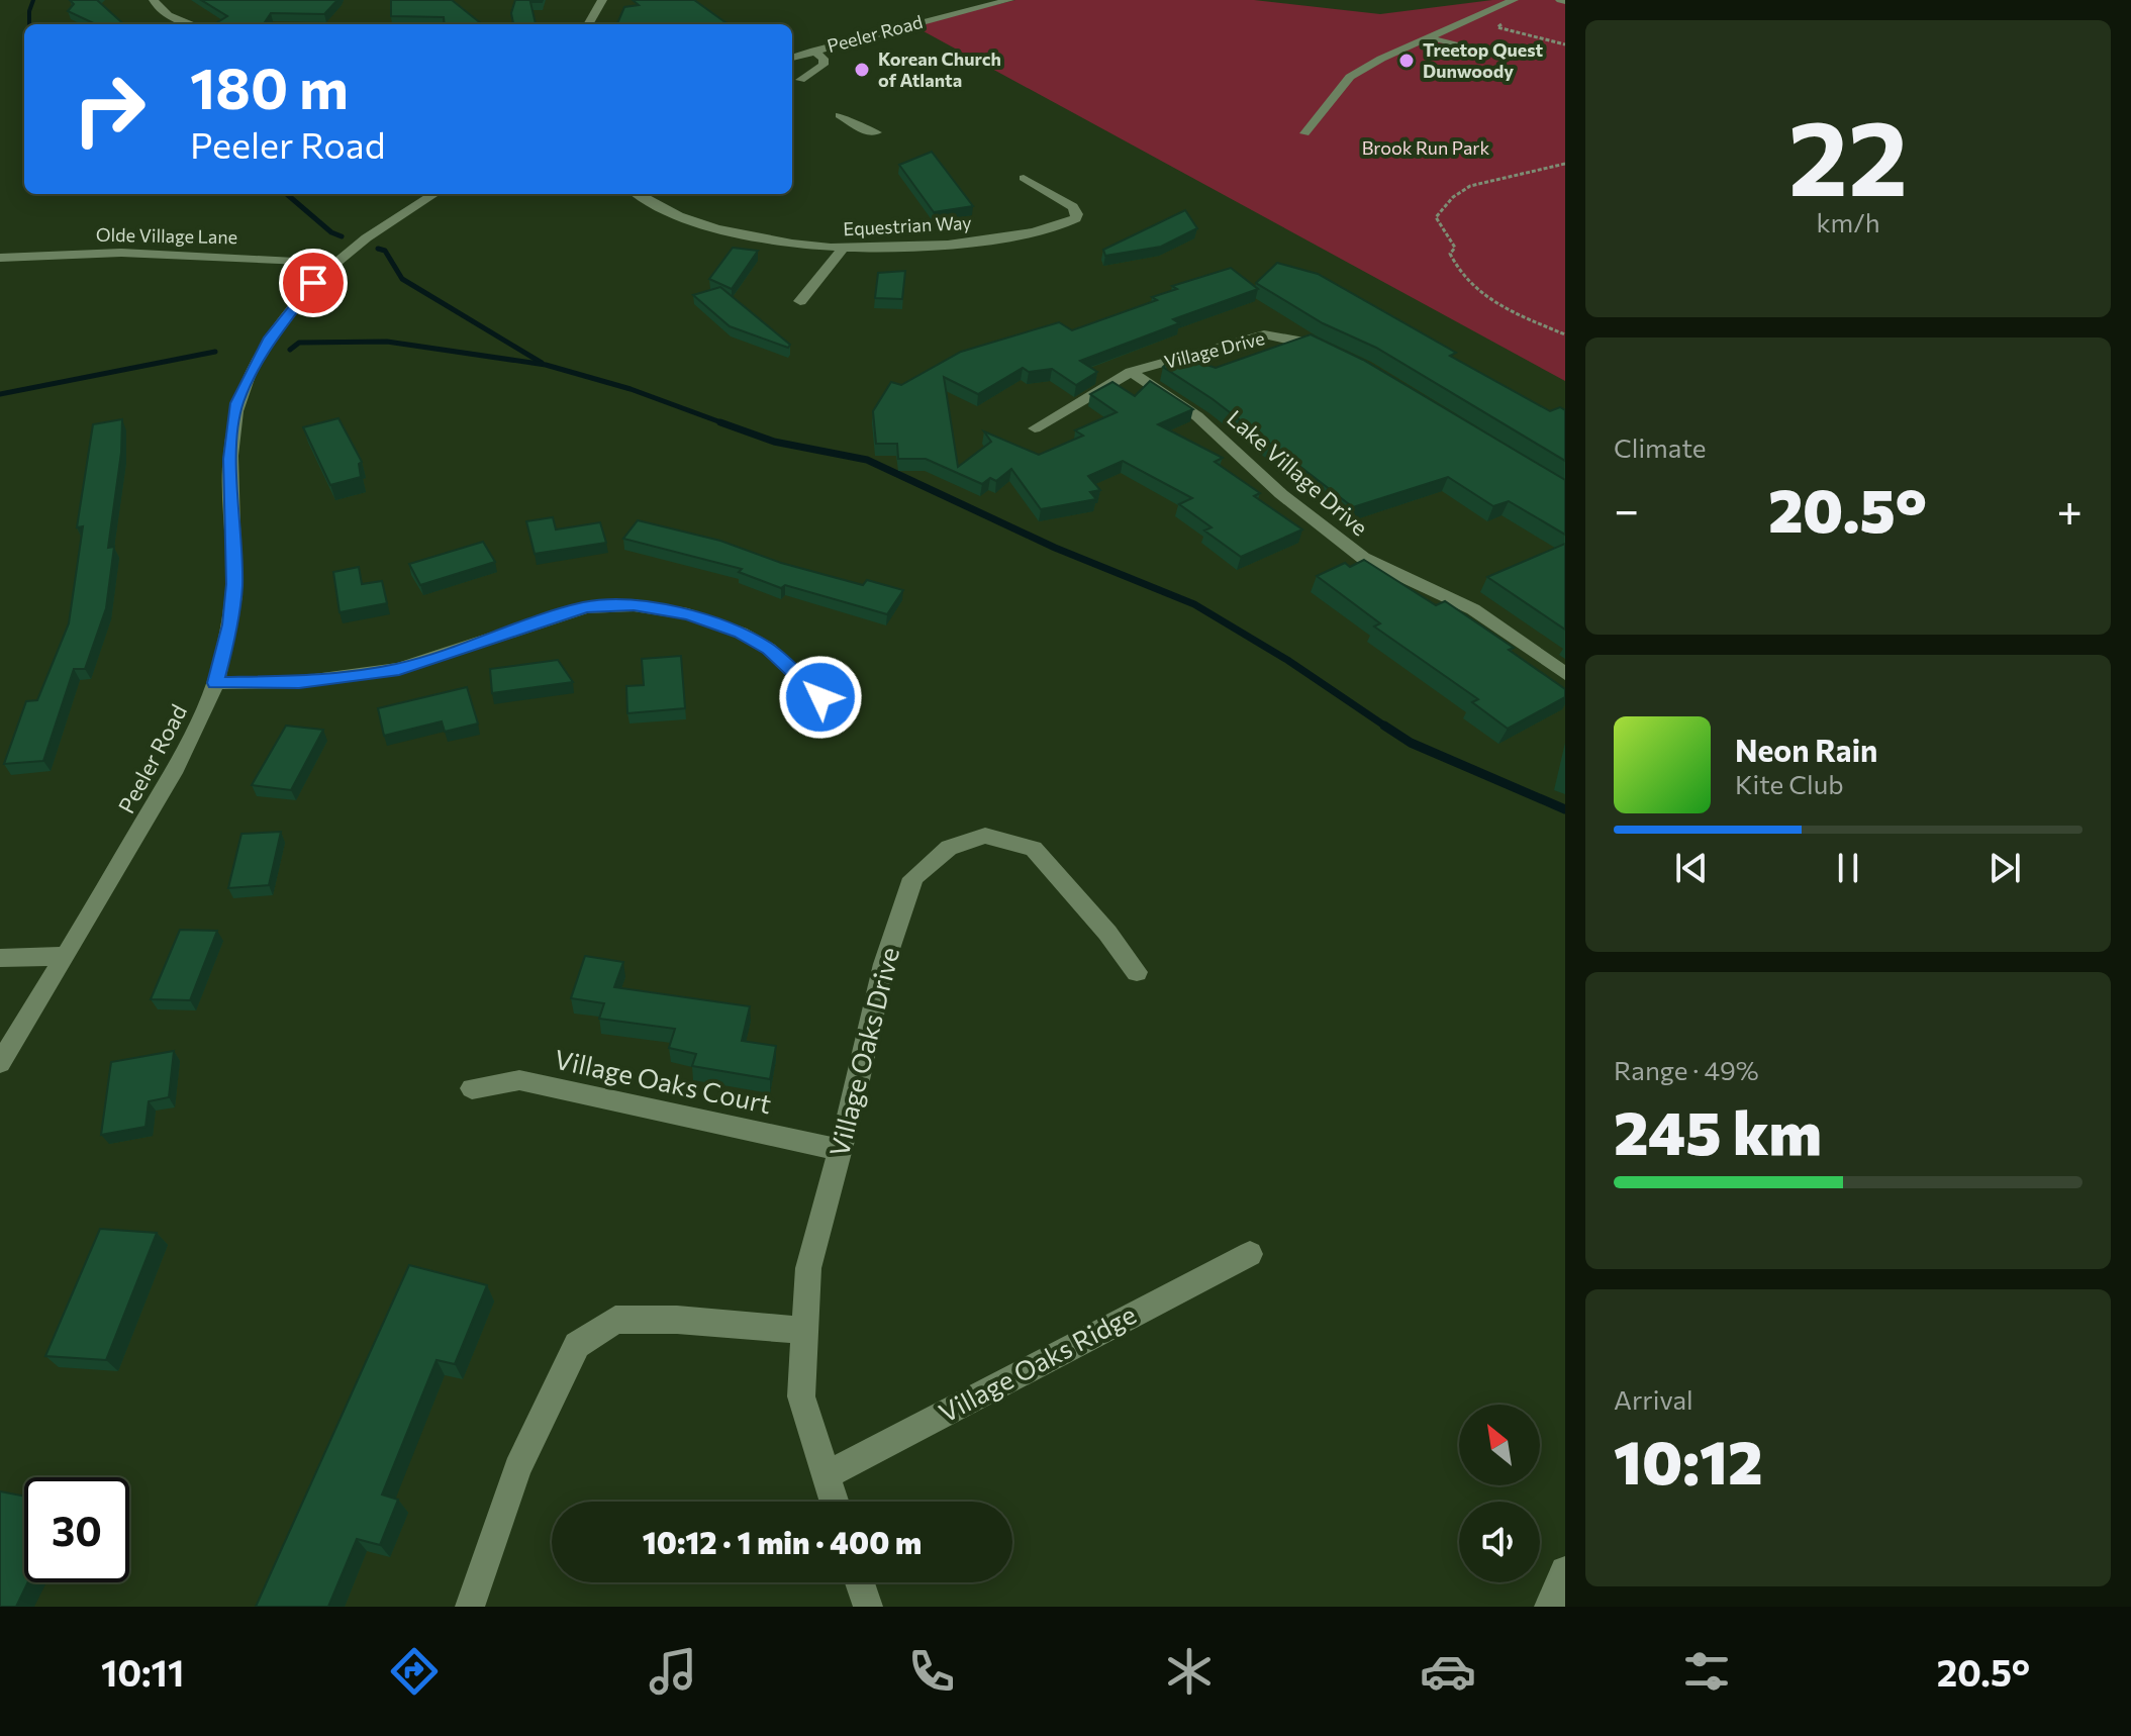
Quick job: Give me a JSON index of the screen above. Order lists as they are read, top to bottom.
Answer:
{
  "streets": {
    "street": [
      "Peeler Road",
      "Equestrian Way",
      "Olde Village Lane",
      "Village Drive",
      "Lake Village Drive",
      "Village Oaks Drive",
      "Village Oaks Court",
      "Village Oaks Ridge"
    ]
  },
  "crossings": [
    ["Peeler Road", "Olde Village Lane"],
    ["Village Drive", "Lake Village Drive"],
    ["Village Oaks Drive", "Village Oaks Court"],
    ["Village Oaks Drive", "Village Oaks Ridge"]
  ],
  "parks": ["Brook Run Park"],
  "places": ["Treetop Quest Dunwoody", "Korean Church of Atlanta"],
  "north": "top left",
  "page": {
    "tile": [
      ["22", "km/h"],
      "Climate",
      ["Range · 49%", "245 km"],
      ["Arrival", "10:12"]
    ],
    "turn": ["180 m", "Peeler Road"],
    "heat": ["−", "20.5°", "+"],
    "song": ["Neon Rain", "Kite Club"],
    "limit": "30",
    "trip": "10:12 · 1 min · 400 m",
    "tabs": ["10:11", "20.5°"]
  }
}
